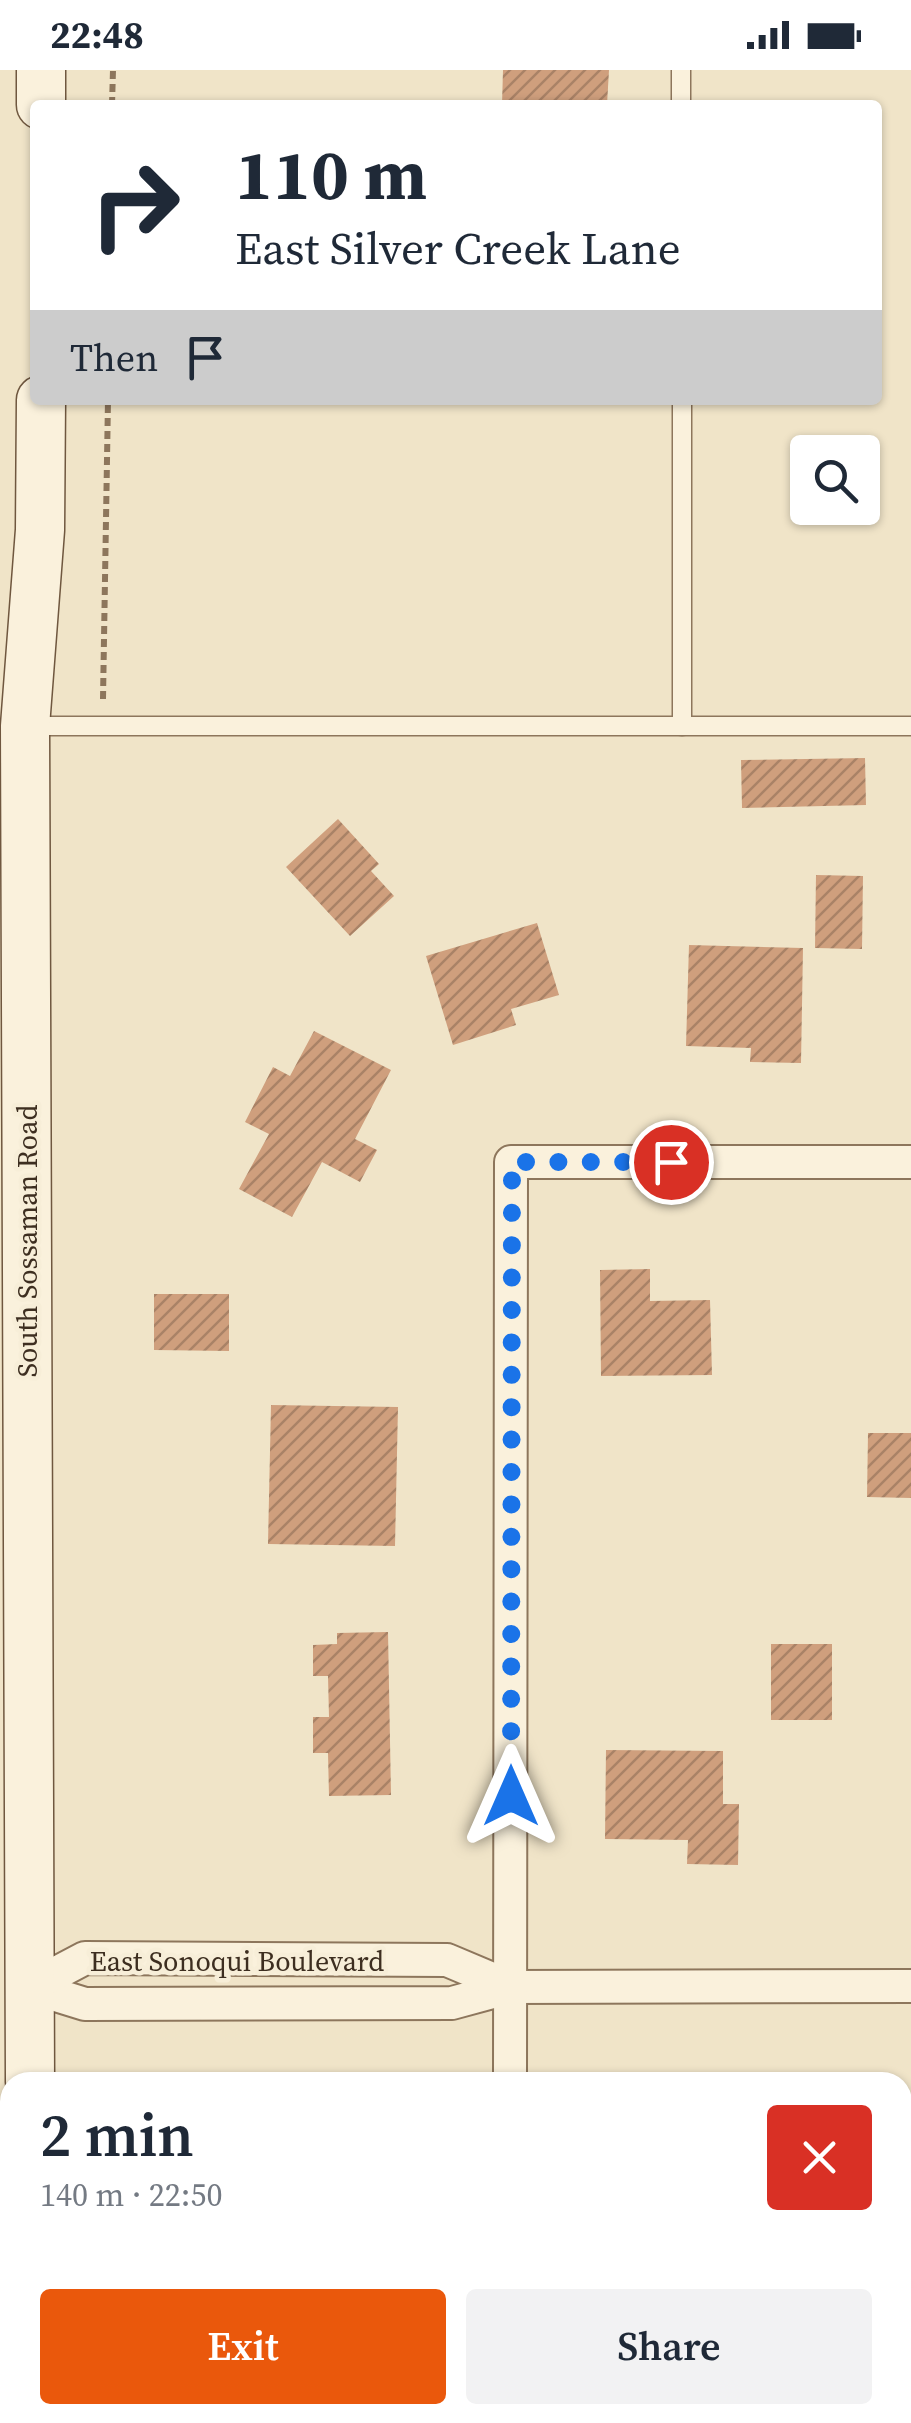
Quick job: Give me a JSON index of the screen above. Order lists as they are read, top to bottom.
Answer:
{
  "streets": {
    "main road": ["South Sossaman Road"],
    "street": ["East Sonoqui Boulevard"]
  },
  "crossings": [
    ["South Sossaman Road", "East Sonoqui Boulevard"]
  ],
  "page": {
    "status": "22:48",
    "turn": ["110 m", "East Silver Creek Lane"],
    "then": "Then",
    "heading": ["2 min", "140 m · 22:50"],
    "buttons": ["Exit", "Share"]
  }
}
